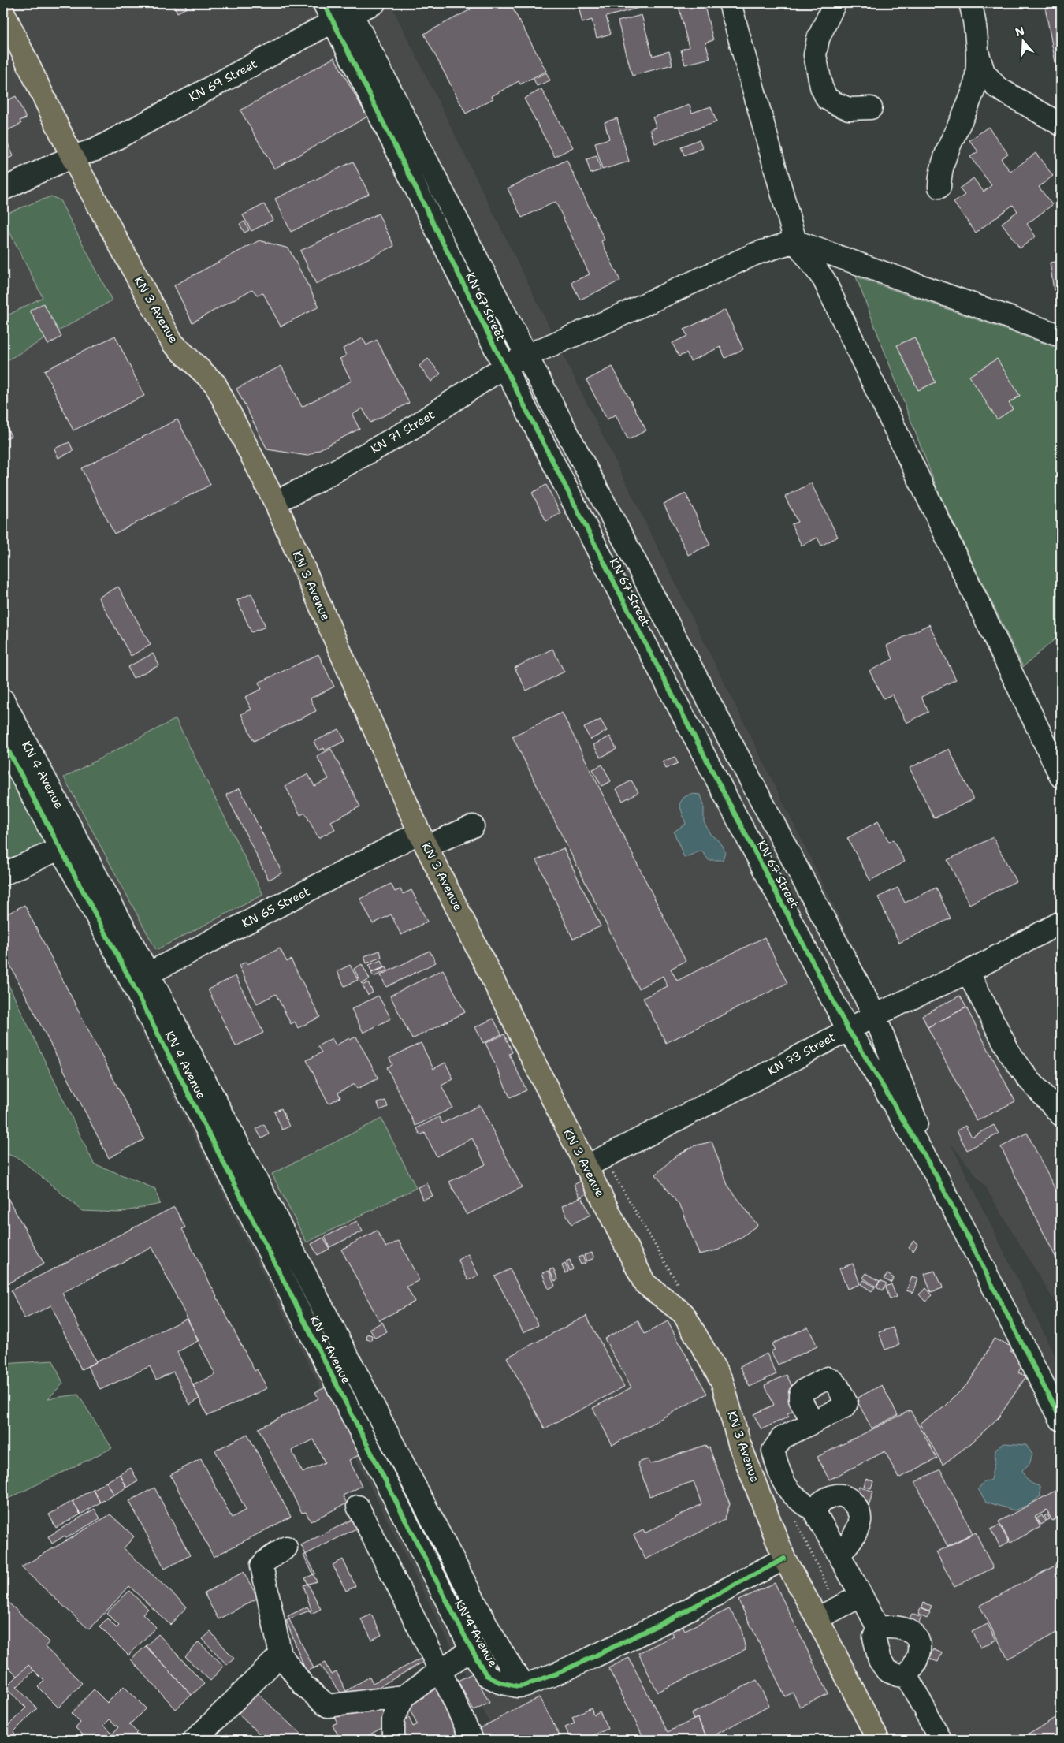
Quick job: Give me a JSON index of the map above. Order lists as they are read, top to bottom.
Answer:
{
  "streets": {
    "main road": ["KN 3 Avenue"],
    "street": [
      "KN 69 Street",
      "KN 67 Street",
      "KN 71 Street",
      "KN 4 Avenue",
      "KN 65 Street",
      "KN 73 Street"
    ]
  },
  "crossings": [
    ["KN 69 Street", "KN 67 Street"],
    ["KN 69 Street", "KN 3 Avenue"],
    ["KN 67 Street", "KN 71 Street"],
    ["KN 67 Street", "KN 73 Street"],
    ["KN 3 Avenue", "KN 71 Street"],
    ["KN 3 Avenue", "KN 4 Avenue"],
    ["KN 3 Avenue", "KN 65 Street"],
    ["KN 3 Avenue", "KN 73 Street"],
    ["KN 4 Avenue", "KN 65 Street"]
  ],
  "north": "top"
}
